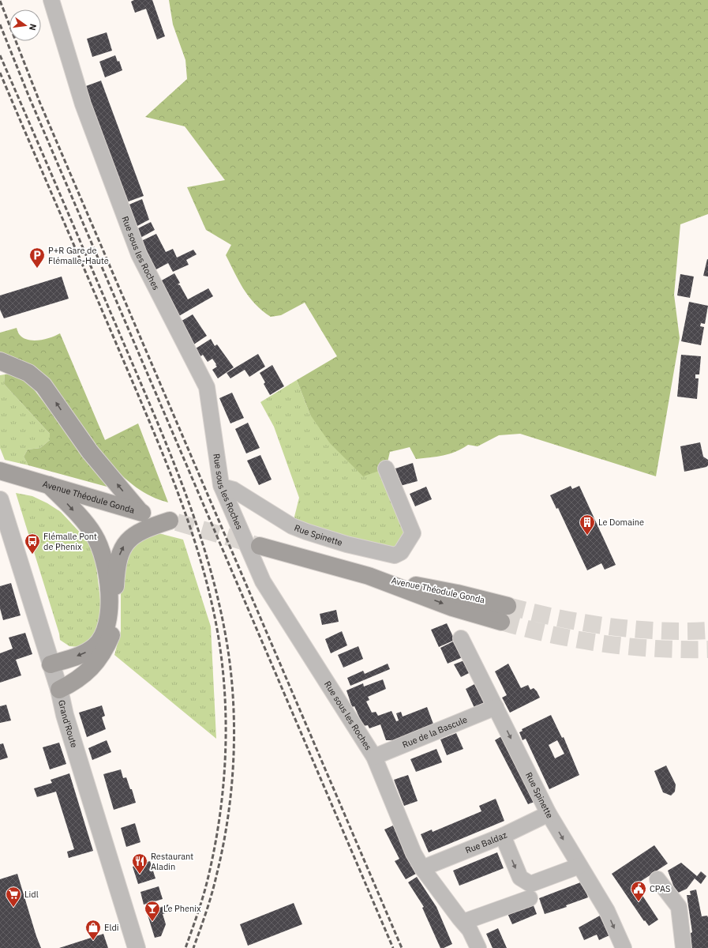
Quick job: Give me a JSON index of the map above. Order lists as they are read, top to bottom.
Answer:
{
  "streets": {
    "main road": ["Avenue Théodule Gonda"],
    "street": [
      "Rue sous les Roches",
      "Rue Spinette",
      "Grand'Route",
      "Rue de la Bascule",
      "Rue Baldaz"
    ]
  },
  "crossings": [
    ["Rue sous les Roches", "Rue Spinette"],
    ["Rue sous les Roches", "Rue de la Bascule"],
    ["Rue sous les Roches", "Rue Baldaz"],
    ["Avenue Théodule Gonda", "Grand'Route"],
    ["Rue Spinette", "Rue de la Bascule"],
    ["Rue Spinette", "Rue Baldaz"]
  ],
  "one_way": ["Rue Spinette"],
  "places": {
    "parking": ["P+R Gare de Flémalle-Haute"],
    "building": ["Le Domaine"],
    "bus stop": ["Flémalle Pont de Phenix"],
    "restaurant": ["Restaurant Aladin"],
    "public building": ["CPAS"],
    "supermarket": ["Lidl"],
    "bar": ["Le Phenix"],
    "shop": ["Eldi"]
  },
  "north": "right"
}
